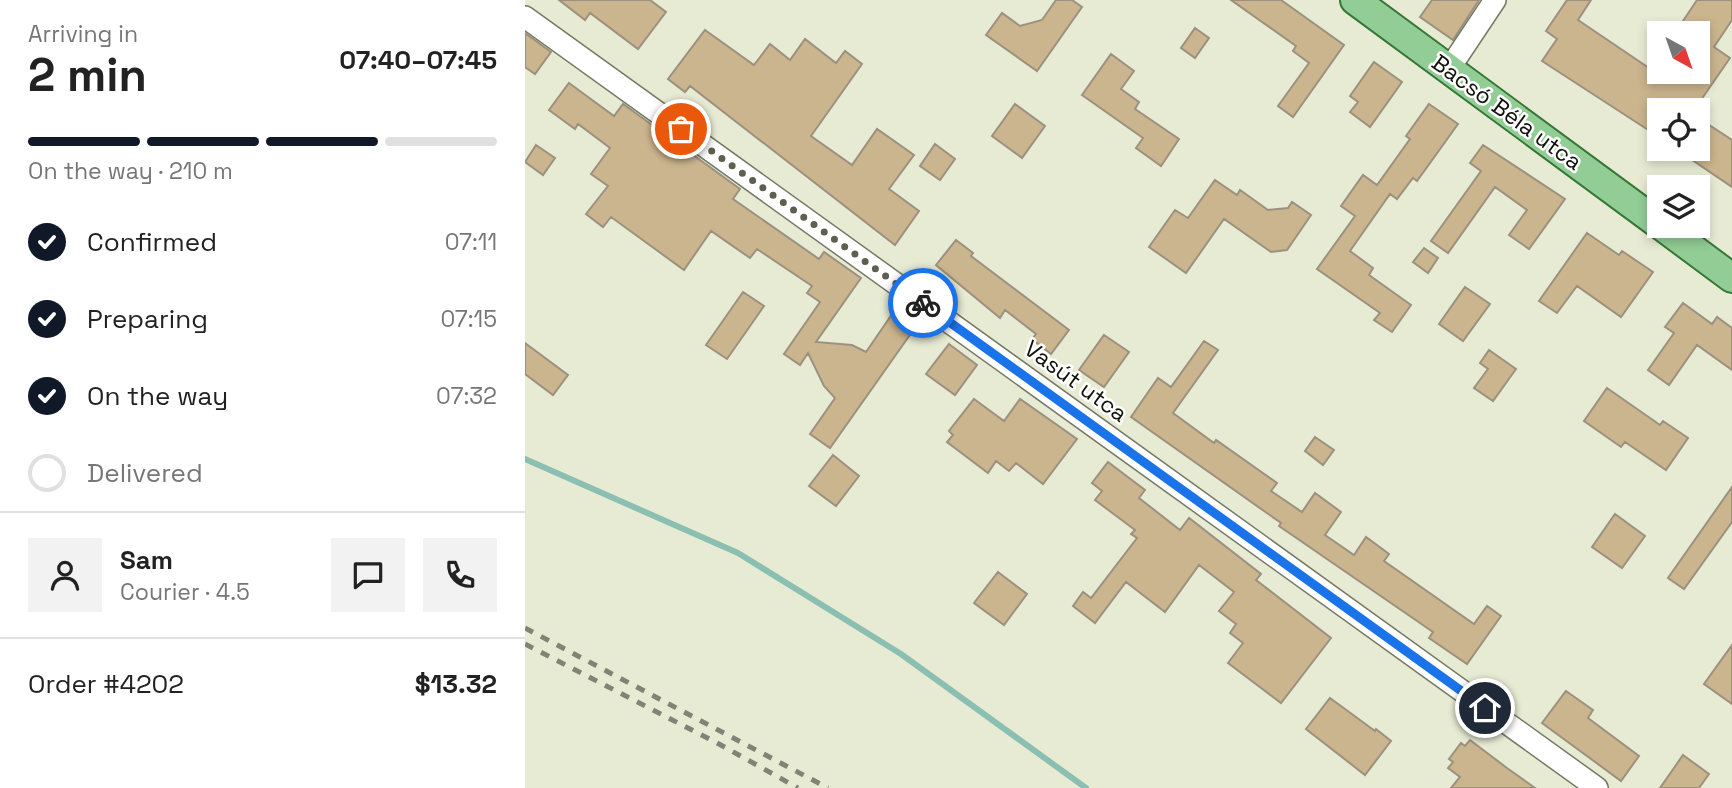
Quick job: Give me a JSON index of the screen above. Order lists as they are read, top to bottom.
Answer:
{
  "streets": {
    "main road": ["Bacsó Béla utca"],
    "street": ["Vasút utca"]
  },
  "north": "bottom right",
  "page": {
    "heading": ["2 min", "Arriving in", "07:40–07:45"],
    "panel": [
      "Sam",
      "Courier · 4.5",
      "Order #4202",
      "$13.32"
    ],
    "bar": "On the way · 210 m",
    "list": [
      ["Confirmed", "07:11"],
      ["Preparing", "07:15"],
      ["On the way", "07:32"],
      "Delivered"
    ]
  }
}
